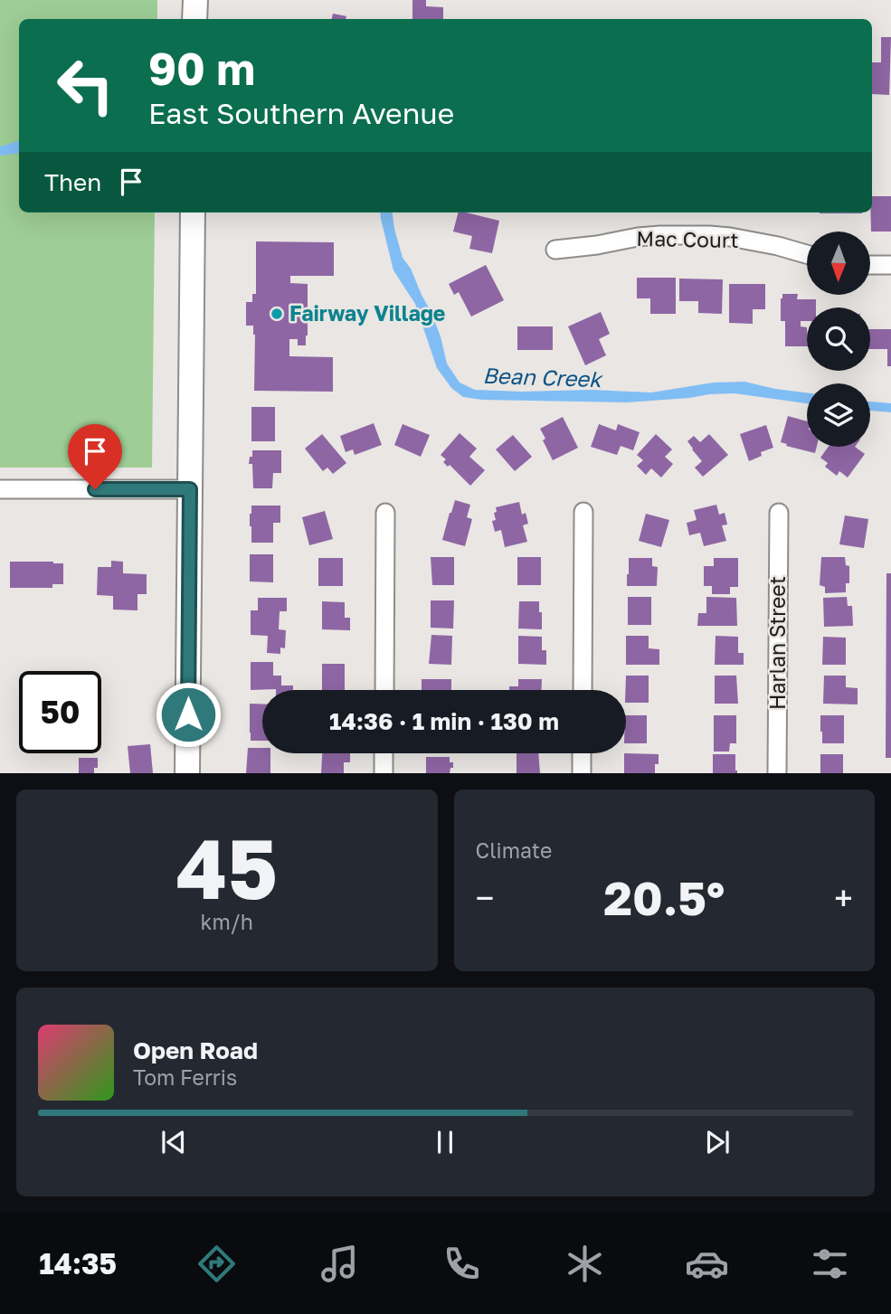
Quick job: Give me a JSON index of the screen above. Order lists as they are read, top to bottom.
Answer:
{
  "streets": {
    "street": ["Mac Court", "Harlan Street"]
  },
  "water": ["Bean Creek"],
  "places": ["Fairway Village"],
  "north": "bottom",
  "page": {
    "turn": ["90 m", "East Southern Avenue"],
    "then": "Then",
    "limit": "50",
    "trip": "14:36 · 1 min · 130 m",
    "tile": [
      ["45", "km/h"],
      "Climate"
    ],
    "heat": ["−", "20.5°", "+"],
    "song": ["Open Road", "Tom Ferris"],
    "tabs": "14:35"
  }
}
